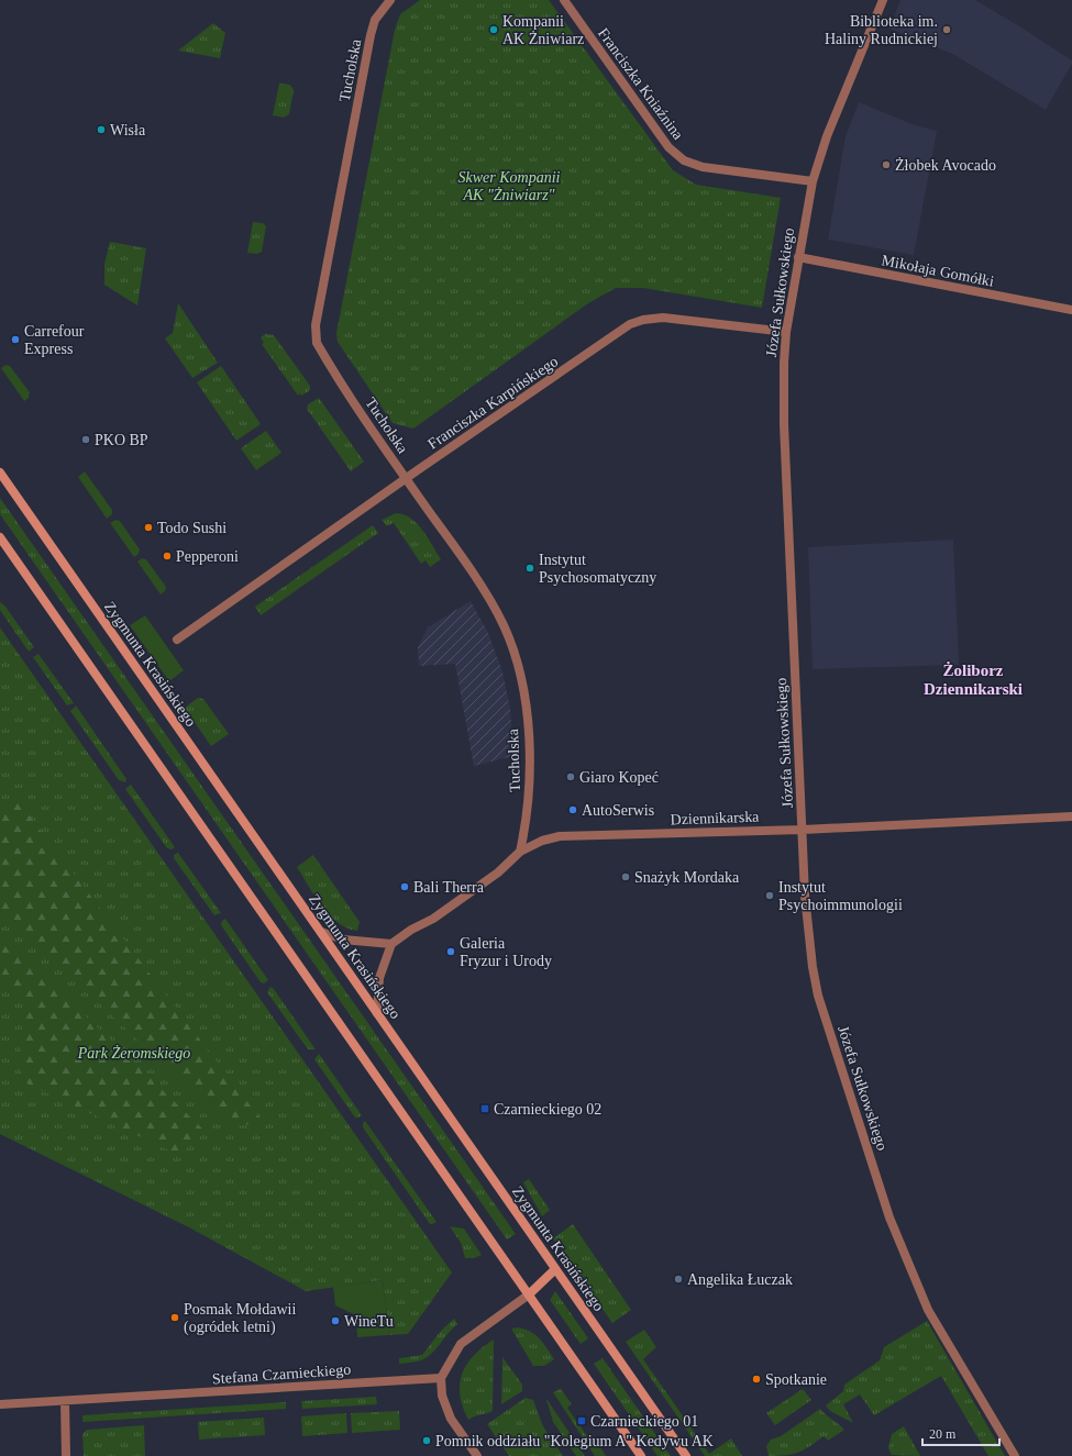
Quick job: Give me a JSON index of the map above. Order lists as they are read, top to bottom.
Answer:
{
  "streets": {
    "main road": ["Zygmunta Krasińskiego"],
    "street": [
      "Tucholska",
      "Franciszka Kniaźnina",
      "Mikołaja Gomółki",
      "Józefa Sułkowskiego",
      "Franciszka Karpińskiego",
      "Dziennikarska",
      "Stefana Czarnieckiego"
    ]
  },
  "crossings": [
    ["Tucholska", "Franciszka Karpińskiego"],
    ["Tucholska", "Dziennikarska"],
    ["Franciszka Kniaźnina", "Józefa Sułkowskiego"],
    ["Mikołaja Gomółki", "Józefa Sułkowskiego"],
    ["Józefa Sułkowskiego", "Franciszka Karpińskiego"],
    ["Józefa Sułkowskiego", "Dziennikarska"]
  ],
  "districts": ["Żoliborz Dziennikarski"],
  "parks": ["Skwer Kompanii AK \"Żniwiarz\"", "Park Żeromskiego"],
  "places": {
    "other": [
      "Kompanii AK Żniwiarz",
      "Biblioteka im. Haliny Rudnickiej",
      "Wisła",
      "Żłobek Avocado",
      "Carrefour Express",
      "PKO BP",
      "Todo Sushi",
      "Pepperoni",
      "Instytut Psychosomatyczny",
      "Giaro Kopeć",
      "AutoSerwis",
      "Snażyk Mordaka",
      "Bali Therra",
      "Instytut Psychoimmunologii",
      "Galeria Fryzur i Urody",
      "Angelika Łuczak",
      "Posmak Mołdawii (ogródek letni)",
      "WineTu",
      "Spotkanie",
      "Pomnik oddziału \"Kolegium A\" Kedywu AK"
    ],
    "transit": ["Czarnieckiego 02", "Czarnieckiego 01"]
  },
  "scale_bar": "20 m"
}
